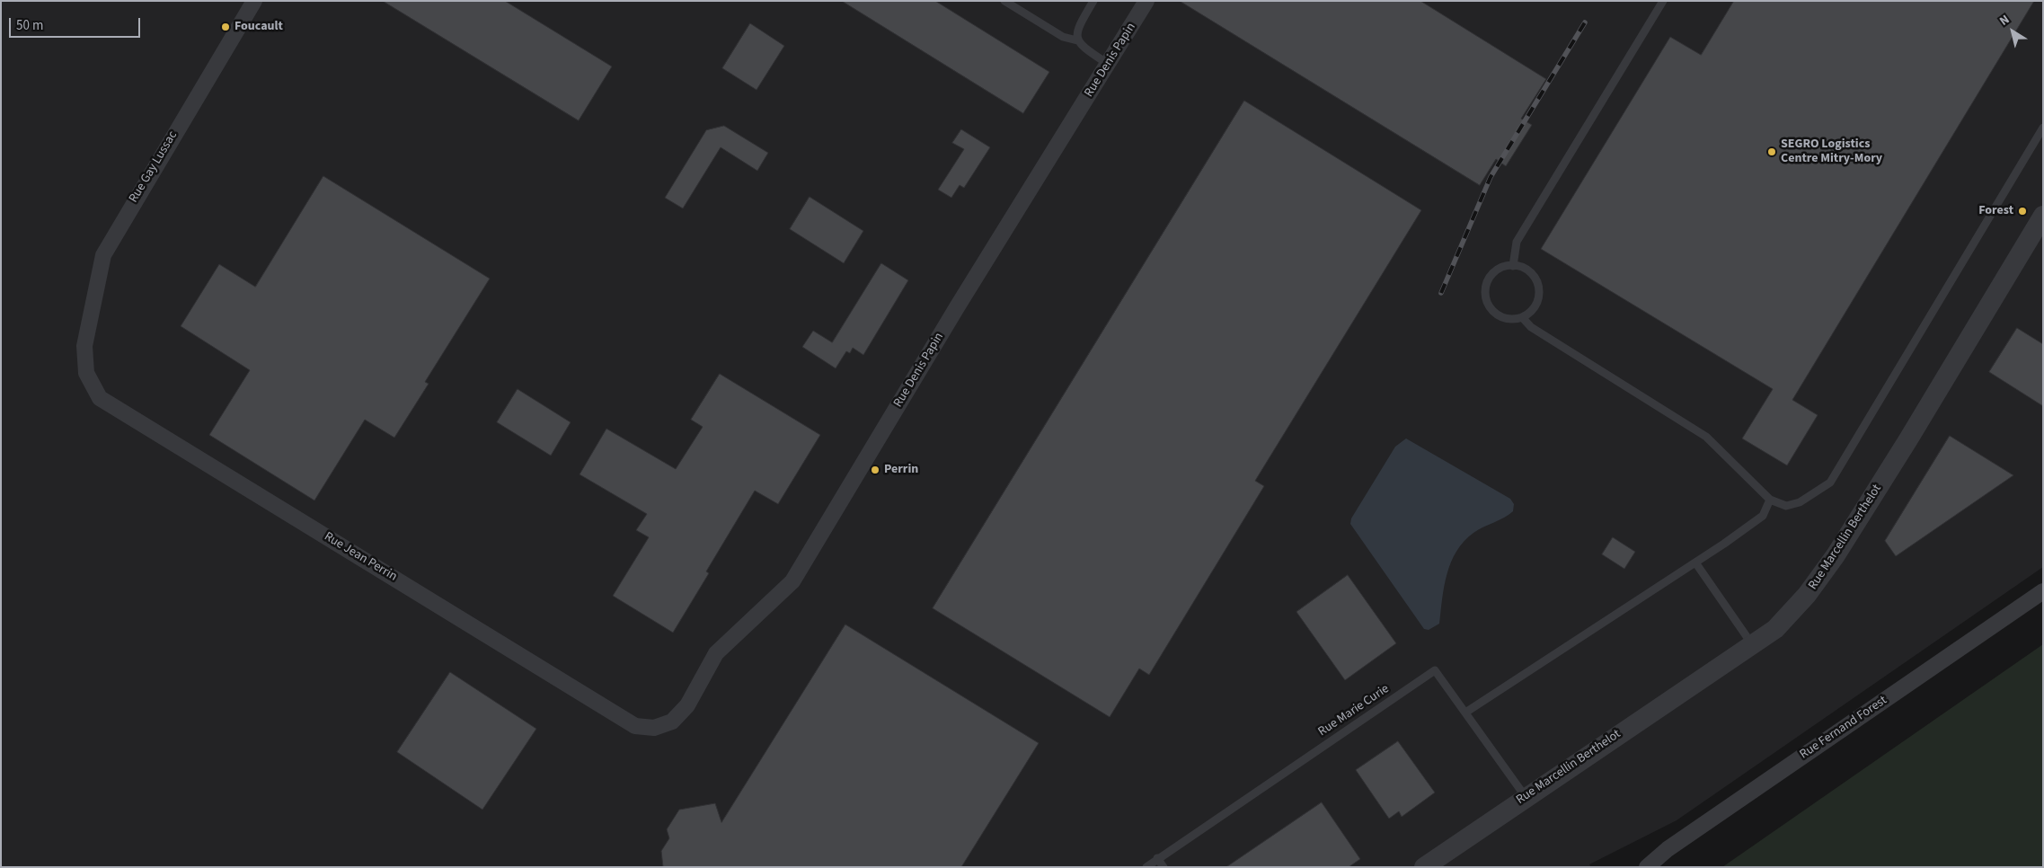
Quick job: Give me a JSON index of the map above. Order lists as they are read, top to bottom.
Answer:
{
  "streets": {
    "street": [
      "Rue Denis Papin",
      "Rue Gay Lussac",
      "Rue Marcellin Berthelot",
      "Rue Jean Perrin",
      "Rue Fernand Forest"
    ],
    "lane": ["Rue Marie Curie"]
  },
  "crossings": [
    ["Rue Denis Papin", "Rue Jean Perrin"],
    ["Rue Gay Lussac", "Rue Jean Perrin"],
    ["Rue Marcellin Berthelot", "Rue Marie Curie"]
  ],
  "places": [
    "Foucault",
    "SEGRO Logistics Centre Mitry-Mory",
    "Forest",
    "Perrin"
  ],
  "scale_bar": "50 m",
  "north": "top left"
}
